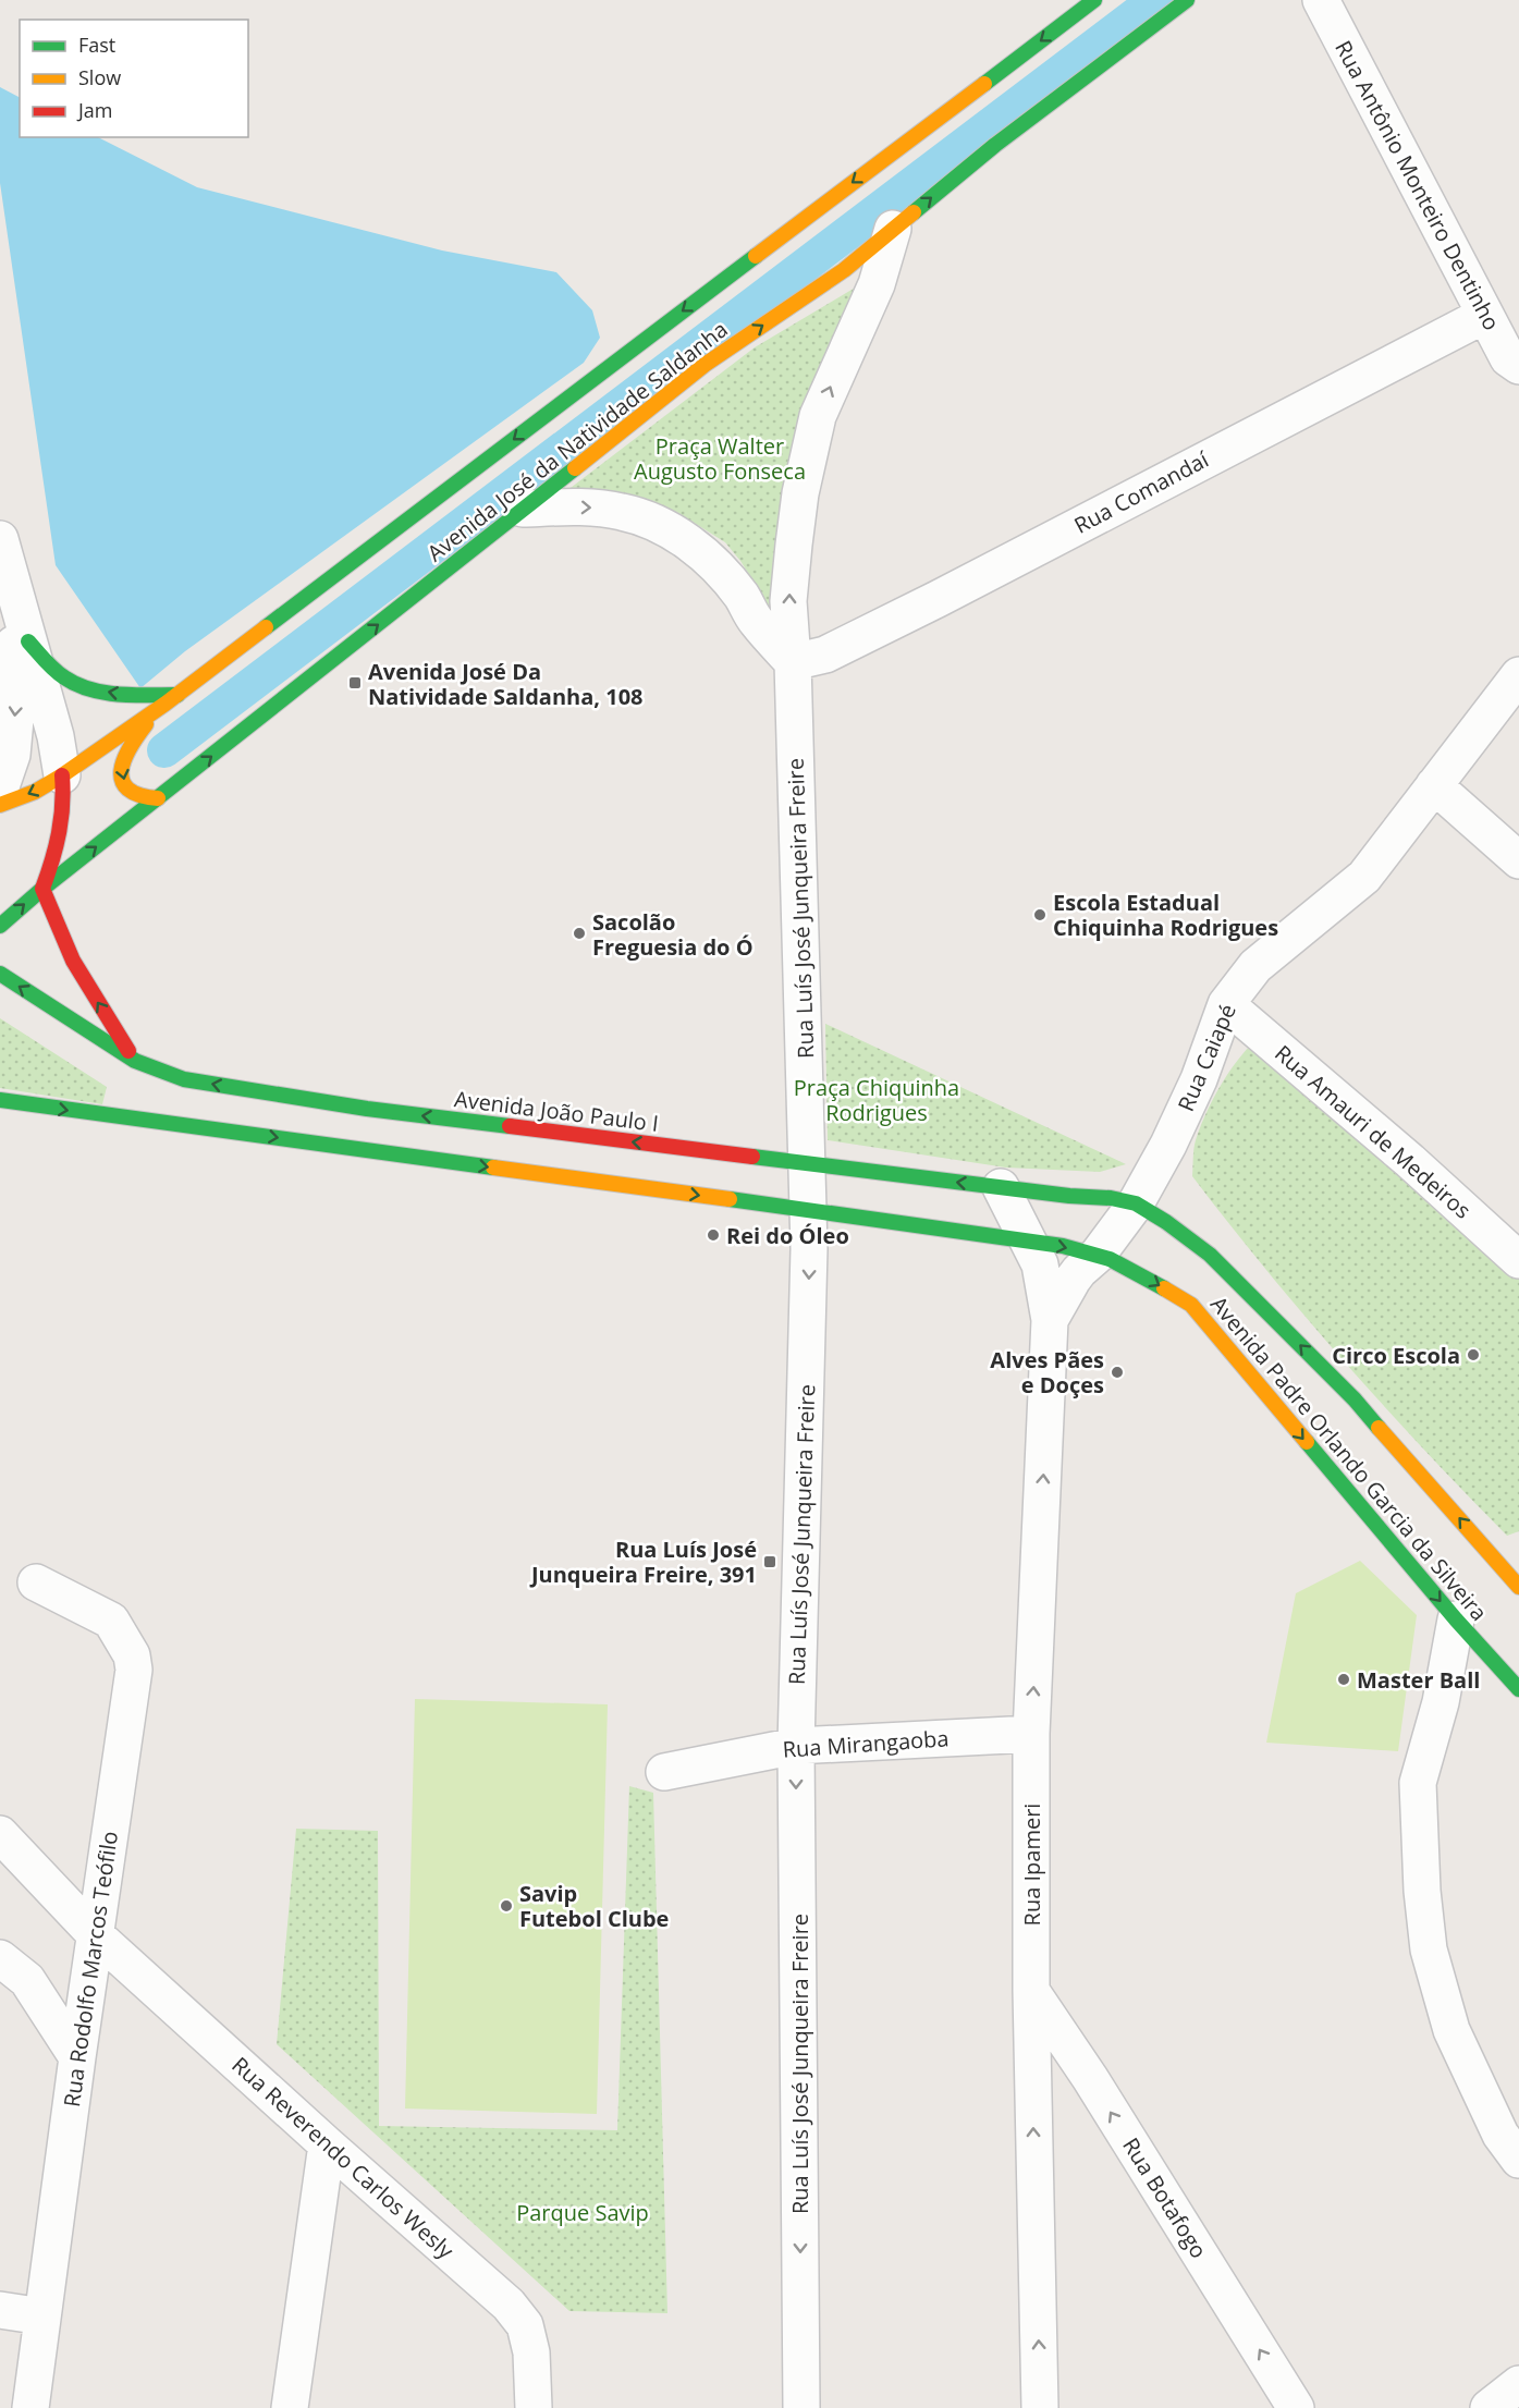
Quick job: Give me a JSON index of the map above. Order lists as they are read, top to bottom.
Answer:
{
  "streets": {
    "main road": ["Avenida José da Natividade Saldanha", "Avenida João Paulo I", "Avenida Padre Orlando Garcia da Silveira"],
    "street": [
      "Rua Antônio Monteiro Dentinho",
      "Rua Comandaí",
      "Rua Luís José Junqueira Freire",
      "Rua Caiapé",
      "Rua Amauri de Medeiros",
      "Rua Mirangaoba",
      "Rua Ipameri",
      "Rua Rodolfo Marcos Teófilo",
      "Rua Reverendo Carlos Wesly",
      "Rua Botafogo"
    ]
  },
  "crossings": [
    ["Rua Antônio Monteiro Dentinho", "Rua Comandaí"],
    ["Avenida José da Natividade Saldanha", "Rua Luís José Junqueira Freire"],
    ["Rua Comandaí", "Rua Luís José Junqueira Freire"],
    ["Rua Luís José Junqueira Freire", "Avenida João Paulo I"],
    ["Rua Luís José Junqueira Freire", "Rua Mirangaoba"],
    ["Rua Caiapé", "Avenida João Paulo I"],
    ["Rua Caiapé", "Rua Amauri de Medeiros"],
    ["Rua Caiapé", "Avenida Padre Orlando Garcia da Silveira"],
    ["Rua Caiapé", "Rua Ipameri"],
    ["Avenida João Paulo I", "Avenida Padre Orlando Garcia da Silveira"],
    ["Avenida João Paulo I", "Rua Ipameri"],
    ["Avenida Padre Orlando Garcia da Silveira", "Rua Ipameri"],
    ["Rua Mirangaoba", "Rua Ipameri"],
    ["Rua Ipameri", "Rua Botafogo"],
    ["Rua Rodolfo Marcos Teófilo", "Rua Reverendo Carlos Wesly"]
  ],
  "one_way": ["Rua Ipameri", "Rua Botafogo"],
  "parks": ["Praça Walter Augusto Fonseca", "Praça Chiquinha Rodrigues", "Parque Savip"],
  "places": {
    "transit": ["Avenida José Da Natividade Saldanha, 108", "Rua Luís José Junqueira Freire, 391"],
    "other": [
      "Escola Estadual Chiquinha Rodrigues",
      "Sacolão Freguesia do Ó",
      "Rei do Óleo",
      "Circo Escola",
      "Alves Pães e Doçes",
      "Master Ball",
      "Savip Futebol Clube"
    ]
  },
  "legend": ["Fast", "Slow", "Jam"]
}
